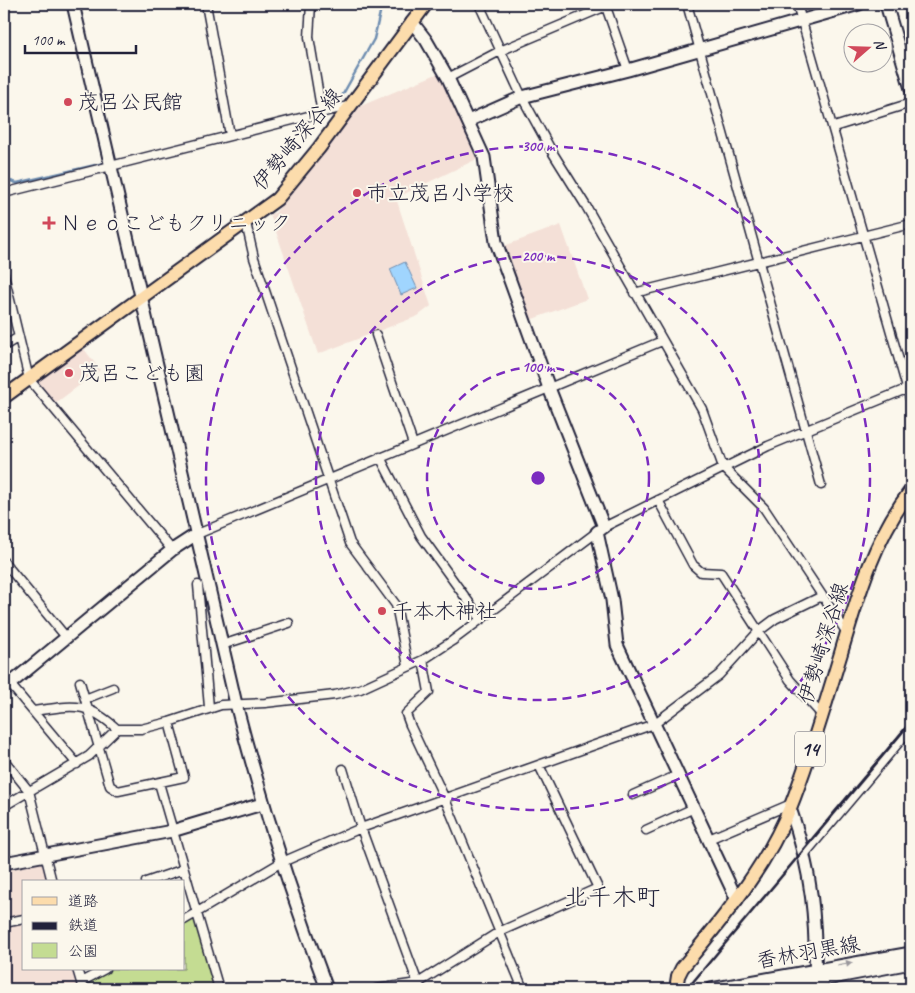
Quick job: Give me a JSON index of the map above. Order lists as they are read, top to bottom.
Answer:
{
  "streets": {
    "main road": ["伊勢崎深谷線", "14"],
    "street": ["香林羽黒線"]
  },
  "districts": ["北千木町"],
  "places": {
    "other": [
      "茂呂公民館",
      "市立茂呂小学校",
      "茂呂こども園",
      "千本木神社"
    ],
    "health": ["Ｎｅｏこどもクリニック"]
  },
  "legend": ["道路", "鉄道", "公園"],
  "scale_bar": "100 m",
  "north": "right",
  "rings": ["300 m", "200 m", "100 m"]
}
